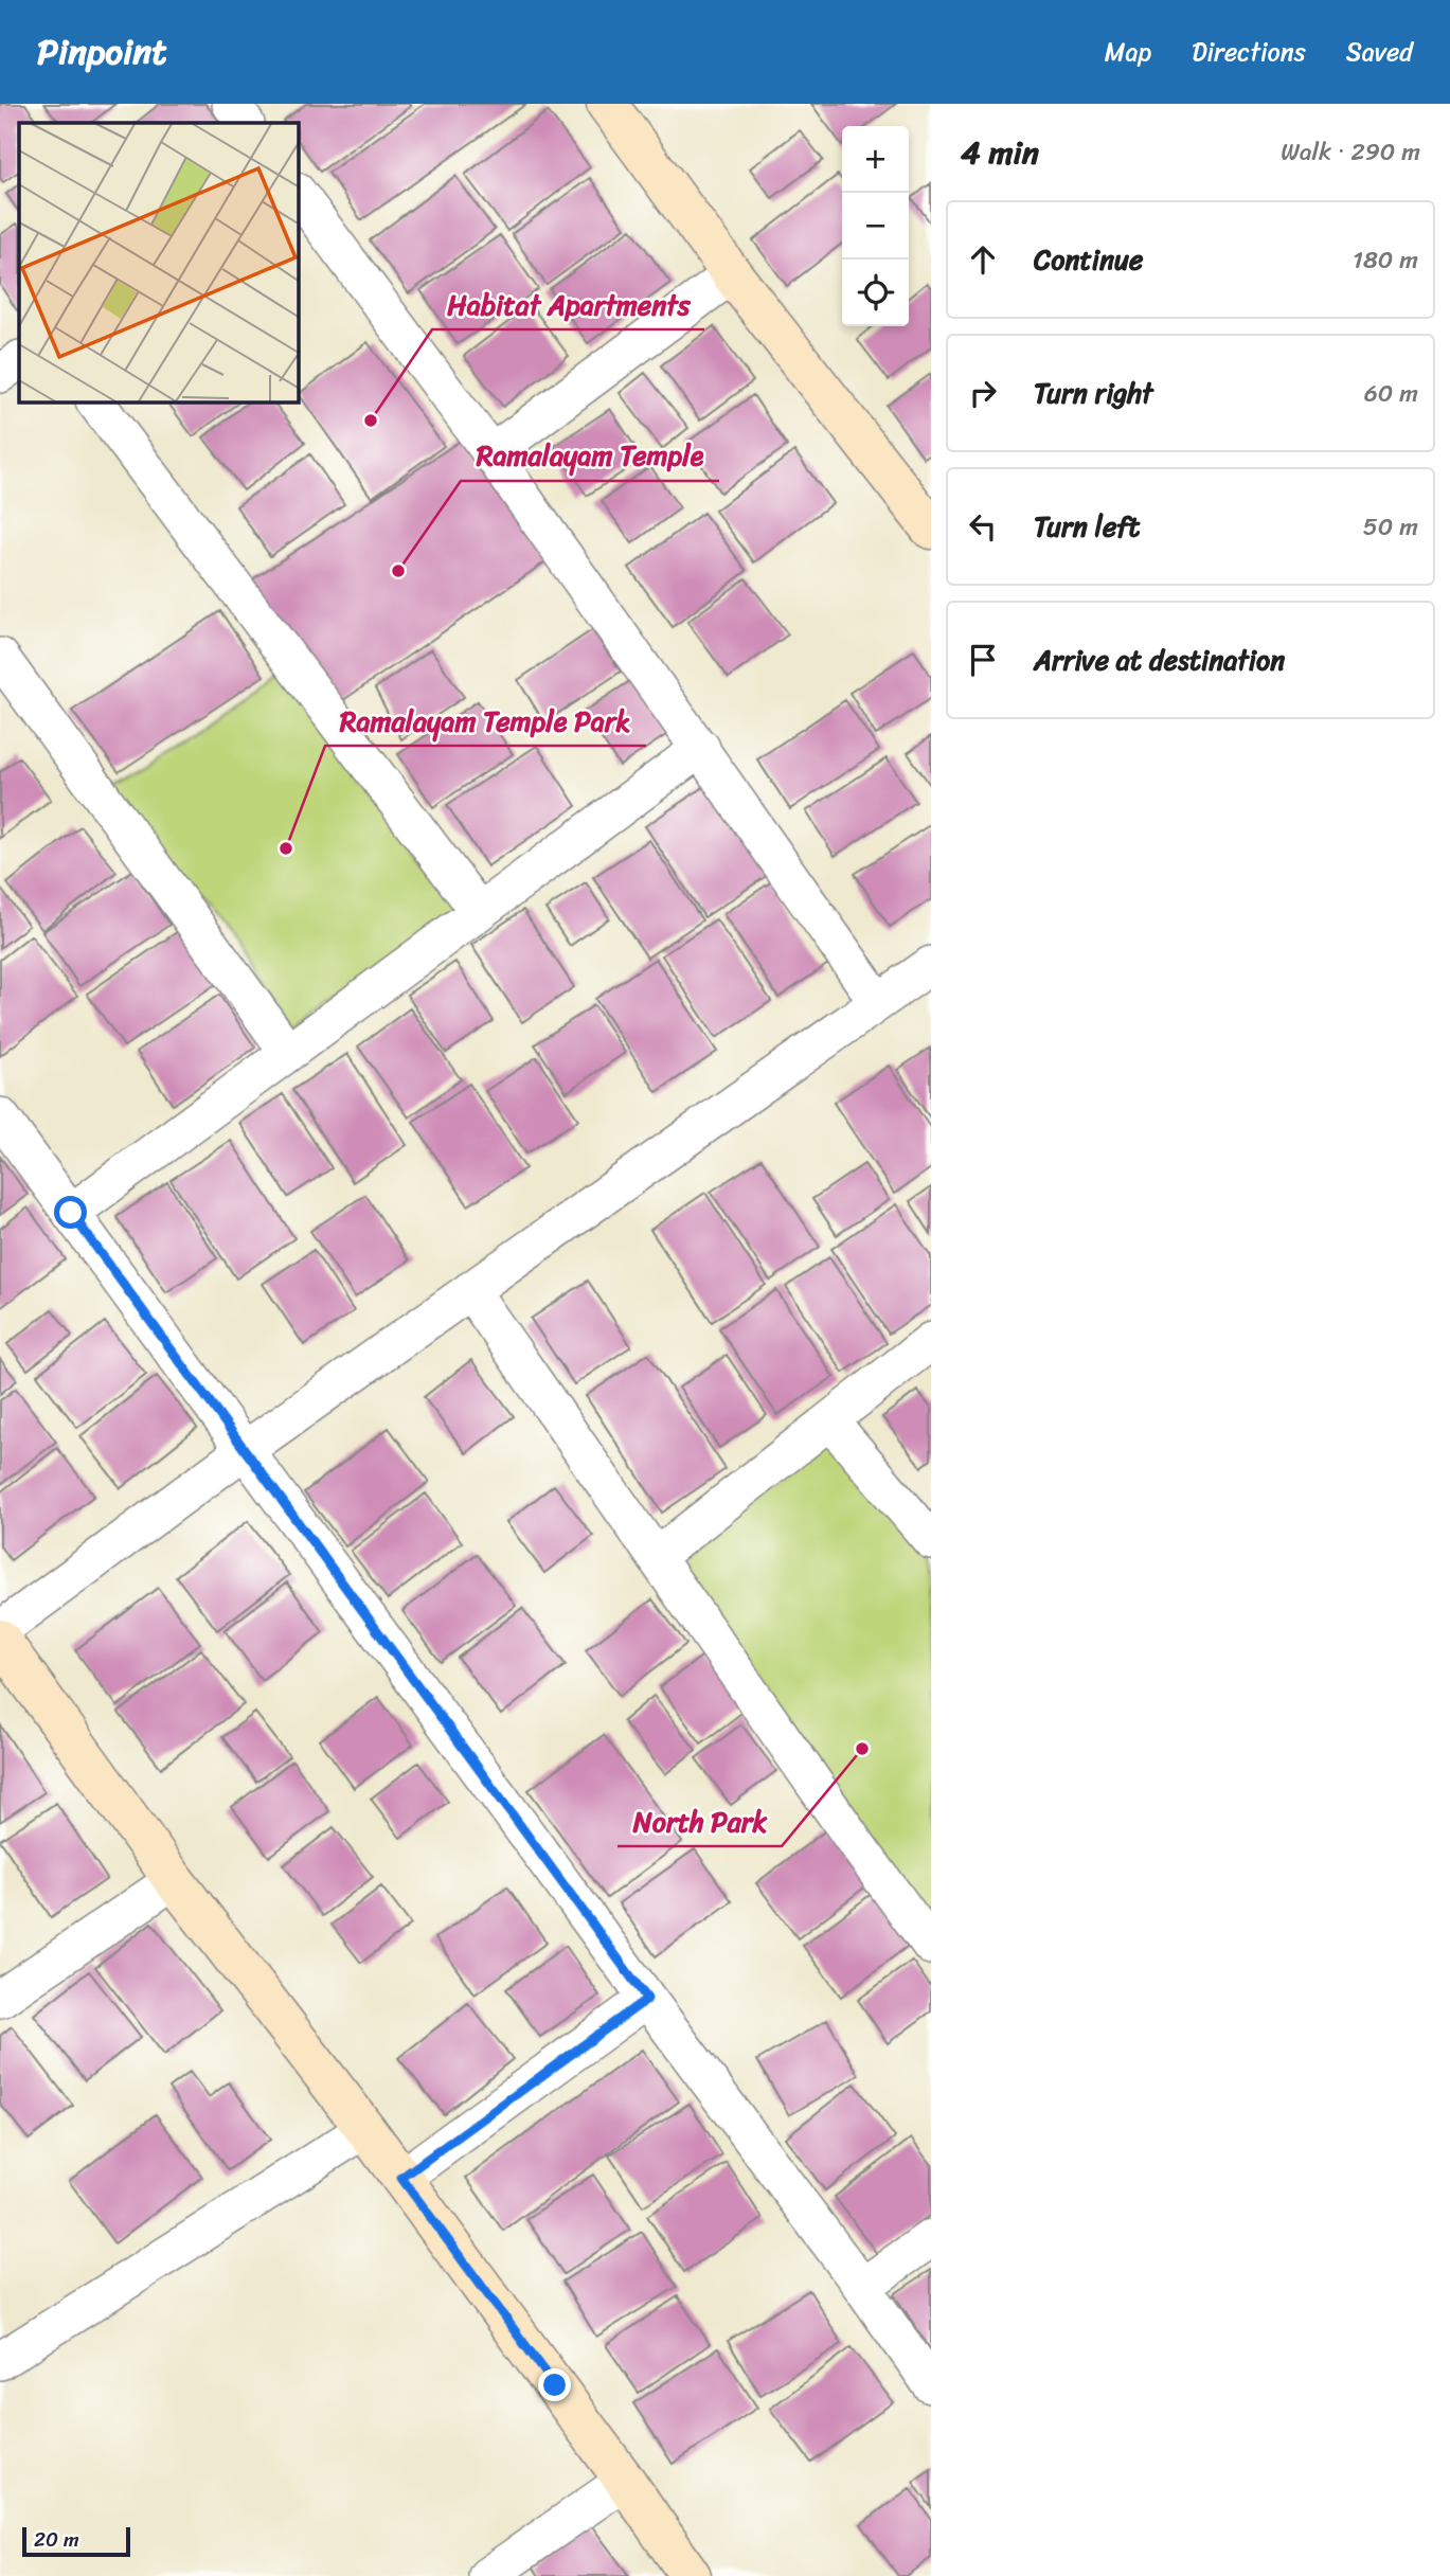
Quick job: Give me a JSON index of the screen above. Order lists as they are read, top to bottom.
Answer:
{
  "places": [
    "Habitat Apartments",
    "Ramalayam Temple",
    "Ramalayam Temple Park",
    "North Park"
  ],
  "scale_bar": "20 m",
  "page": {
    "header": "Pinpoint",
    "nav": ["Map", "Directions", "Saved"],
    "heading": ["4 min", "Walk · 290 m"],
    "map_buttons": ["+", "−"],
    "list": [
      ["Continue", "180 m"],
      ["Turn right", "60 m"],
      ["Turn left", "50 m"],
      "Arrive at destination"
    ],
    "scale": "20 m"
  }
}
